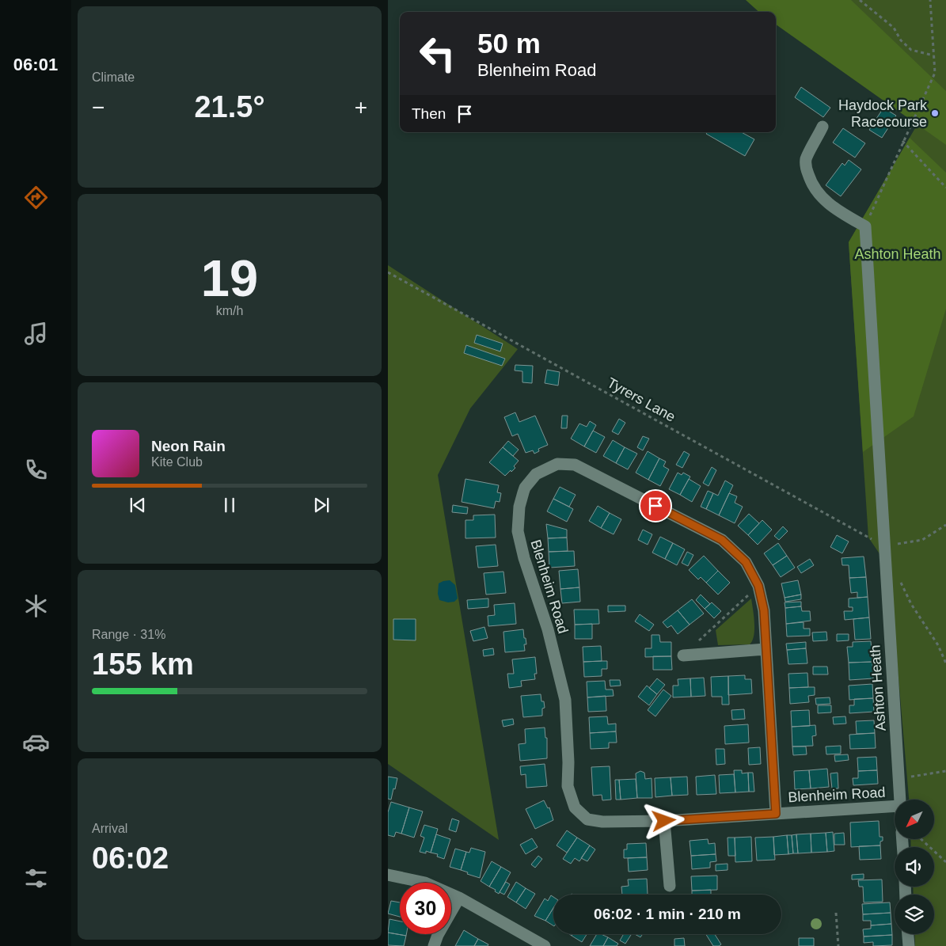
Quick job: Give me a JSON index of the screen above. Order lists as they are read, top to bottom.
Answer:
{
  "streets": {
    "street": ["Blenheim Road", "Ashton Heath"],
    "path": ["Tyrers Lane"]
  },
  "crossings": [
    ["Tyrers Lane", "Ashton Heath"]
  ],
  "parks": ["Ashton Heath"],
  "places": ["Haydock Park Racecourse"],
  "north": "bottom left",
  "page": {
    "tabs": "06:01",
    "tile": [
      "Climate",
      ["19", "km/h"],
      ["Range · 31%", "155 km"],
      ["Arrival", "06:02"]
    ],
    "turn": ["50 m", "Blenheim Road"],
    "heat": ["−", "21.5°", "+"],
    "then": "Then",
    "song": ["Neon Rain", "Kite Club"],
    "limit": "30",
    "trip": "06:02 · 1 min · 210 m"
  }
}
